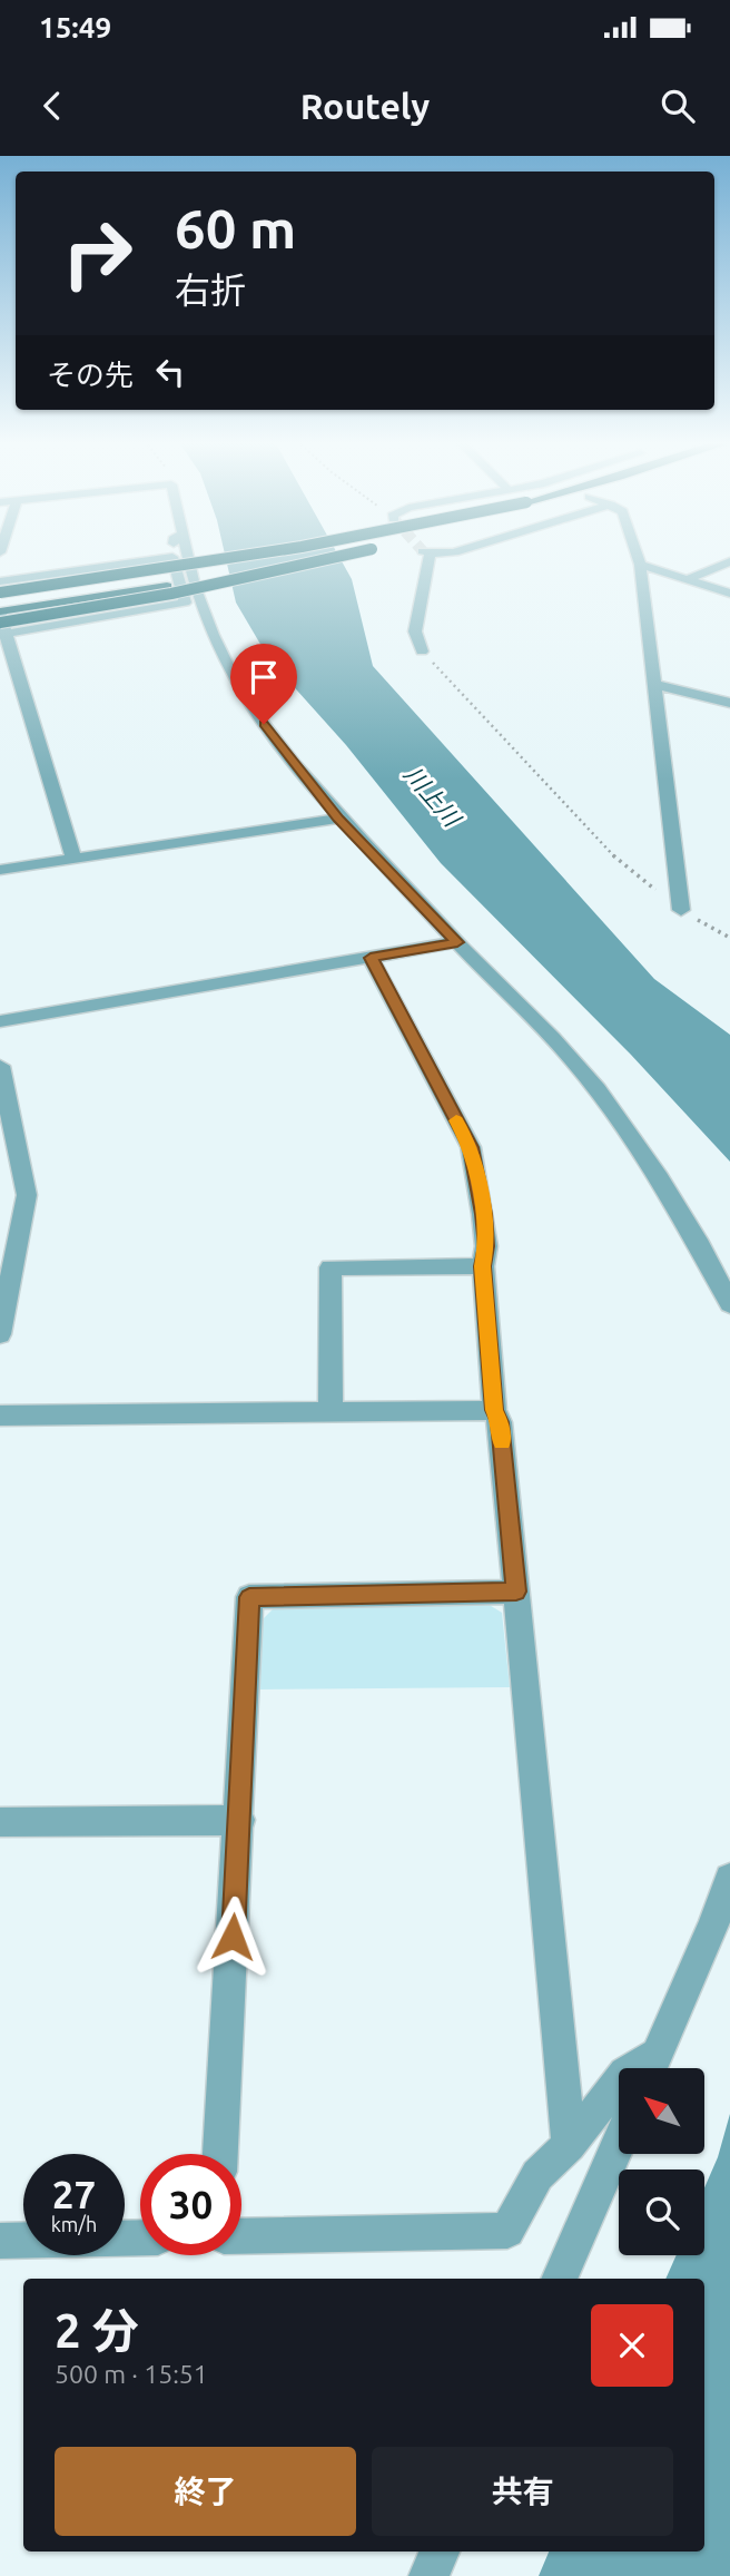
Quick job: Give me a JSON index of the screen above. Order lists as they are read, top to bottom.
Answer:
{
  "water": ["川上川"],
  "north": "top left",
  "page": {
    "status": "15:49",
    "header": "Routely",
    "turn": ["60 m", "右折"],
    "then": "その先",
    "speed": "27 km/h",
    "limit": "30",
    "heading": ["2 分", "500 m · 15:51"],
    "buttons": ["終了", "共有"]
  }
}
